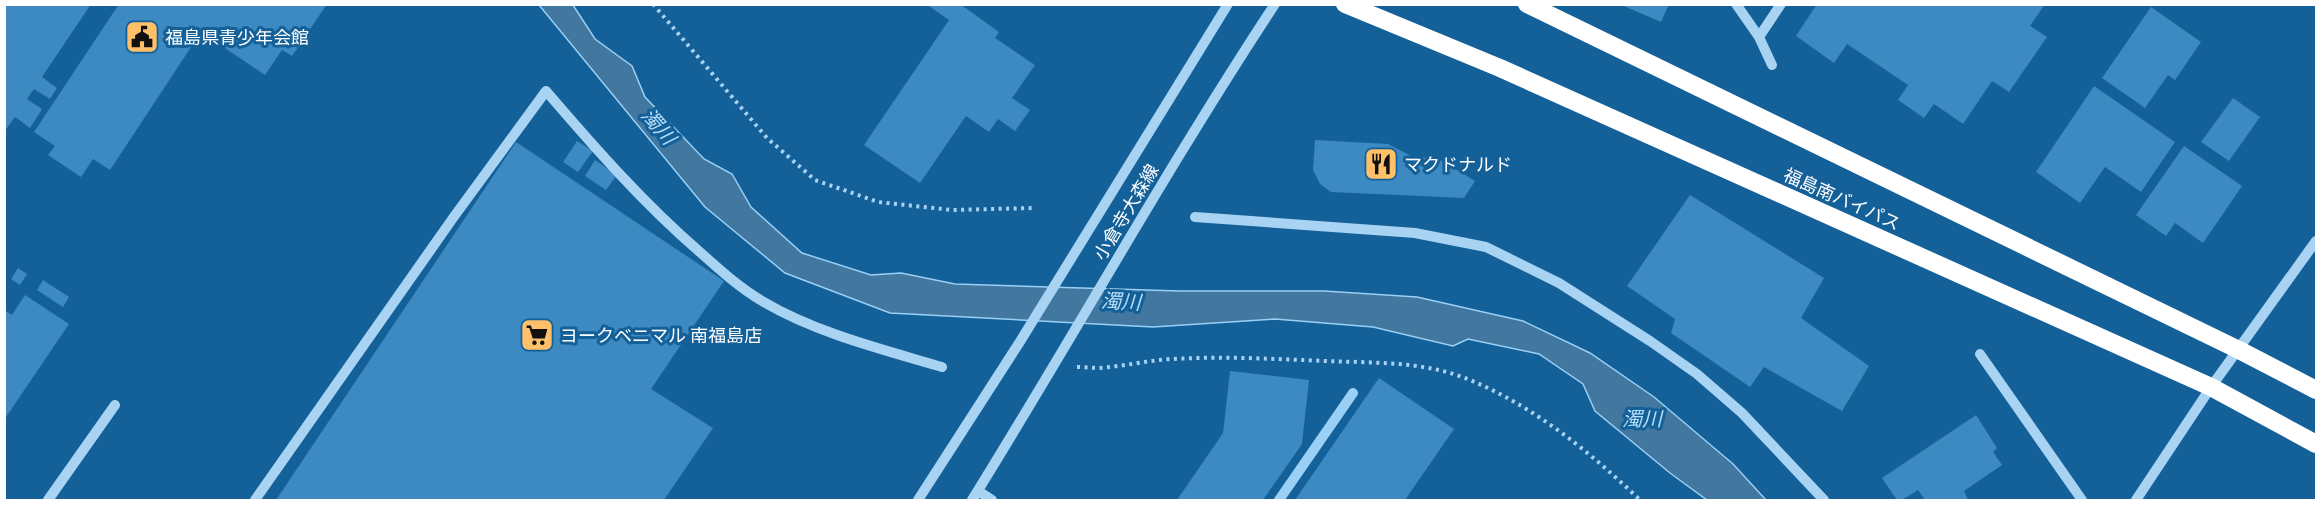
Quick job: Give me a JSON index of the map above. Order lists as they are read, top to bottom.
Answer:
{
  "streets": {
    "highway": ["福島南バイパス"],
    "street": ["小倉寺大森線"]
  },
  "water": ["濁川"],
  "places": {
    "public building": ["福島県青少年会館"],
    "restaurant": ["マクドナルド"],
    "supermarket": ["ヨークベニマル 南福島店"]
  }
}
